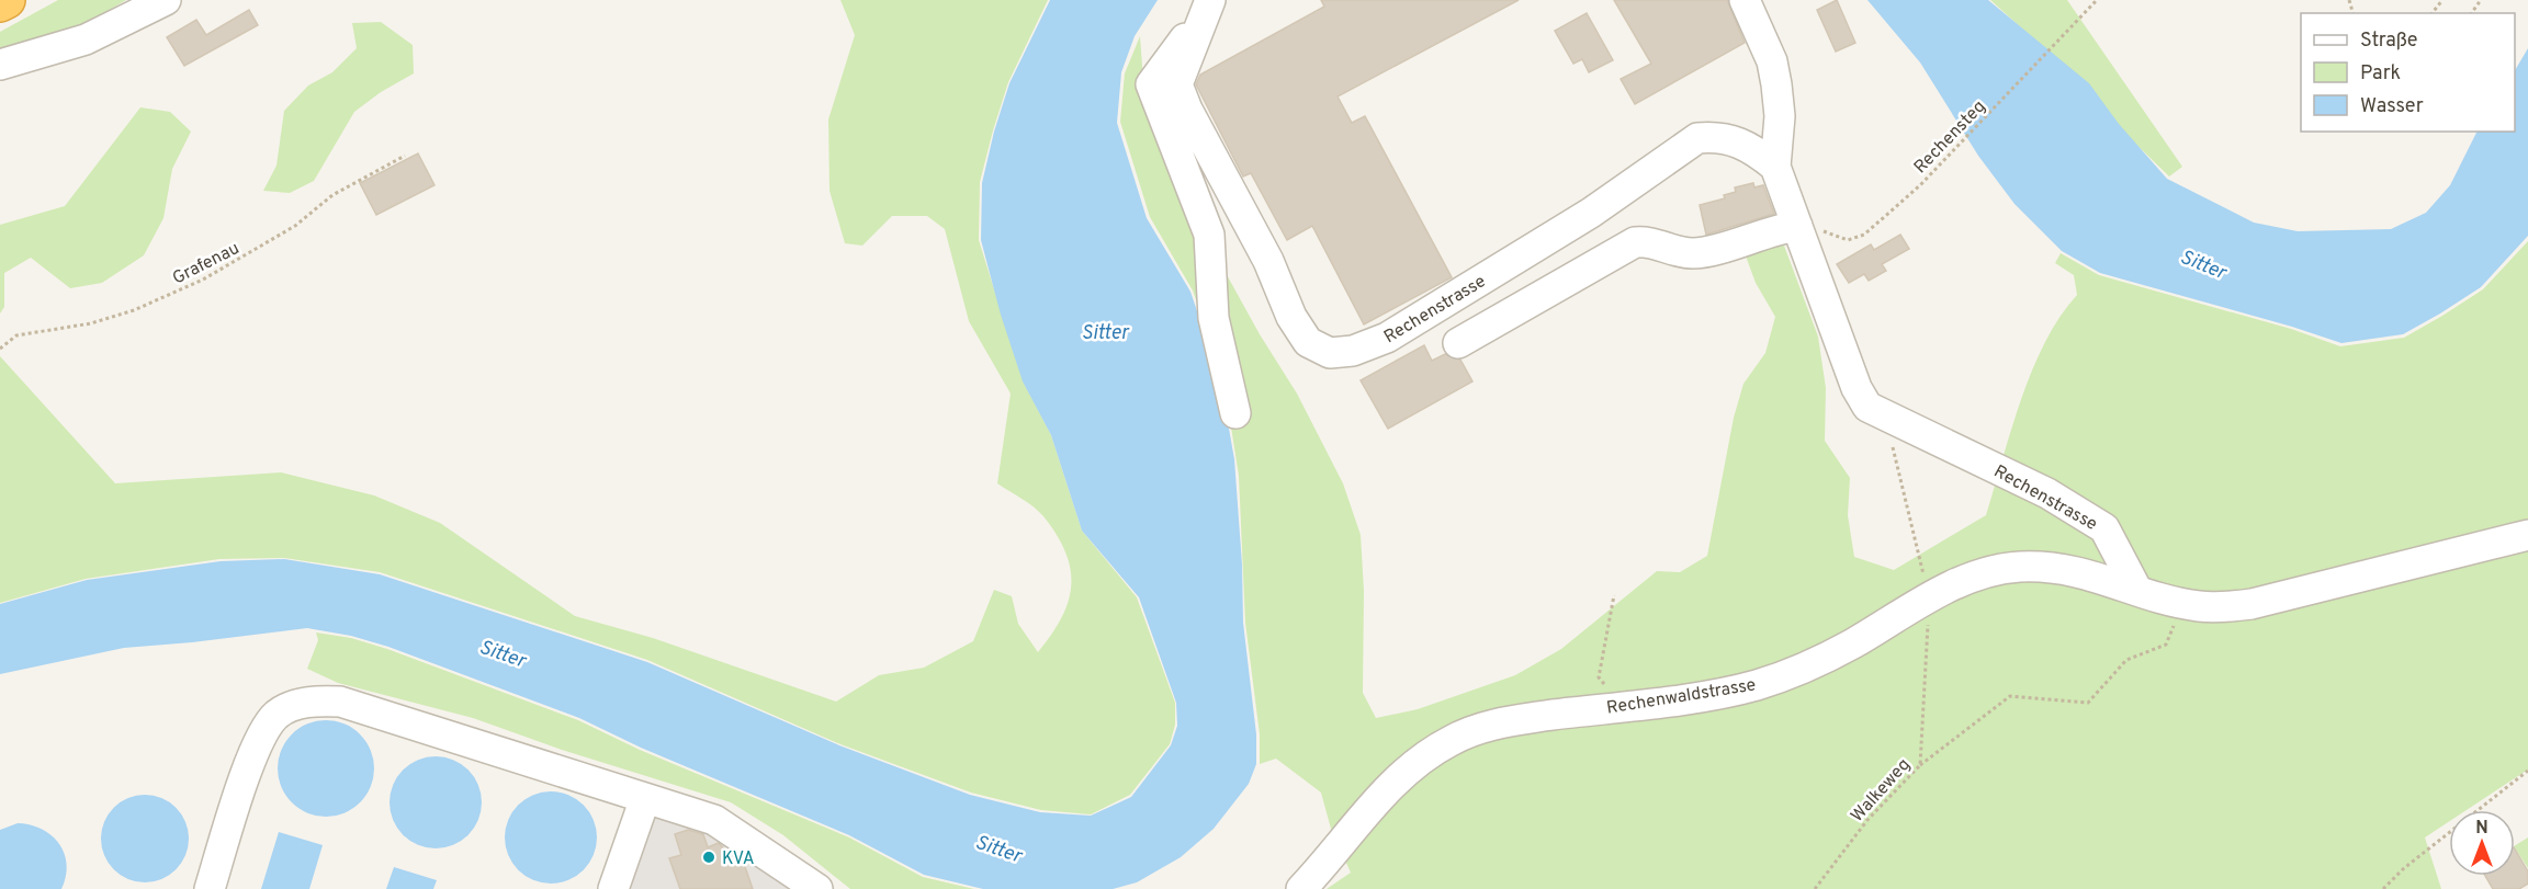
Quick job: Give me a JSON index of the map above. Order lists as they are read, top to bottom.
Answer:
{
  "streets": {
    "street": ["Rechenstrasse", "Rechenwaldstrasse"],
    "path": ["Rechensteg", "Grafenau", "Walkeweg"]
  },
  "crossings": [
    ["Rechensteg", "Rechenstrasse"],
    ["Rechenstrasse", "Rechenwaldstrasse"]
  ],
  "water": ["Sitter"],
  "places": ["KVA"],
  "legend": ["Straße", "Park", "Wasser"],
  "north": "top"
}
